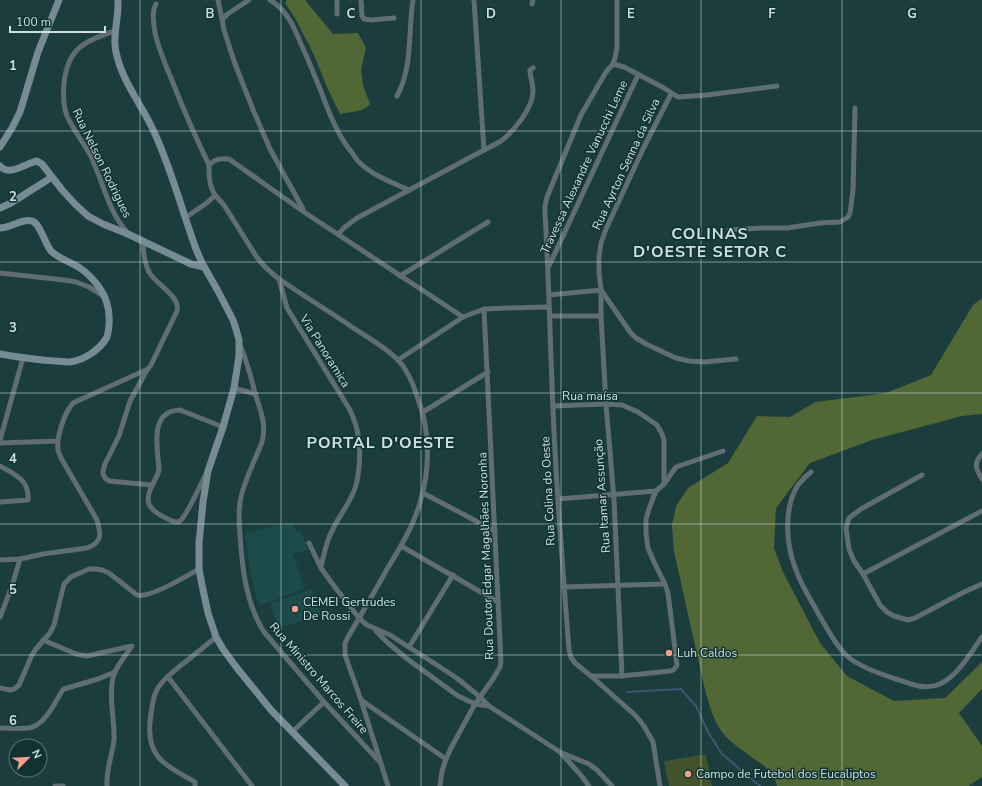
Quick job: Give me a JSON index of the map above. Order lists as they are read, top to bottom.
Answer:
{
  "streets": {
    "street": [
      "Rua Nelson Rodrigues",
      "Rua Ayrton Senna da Silva",
      "Travessa Alexandre Vanucchi Leme",
      "Via Panoramica",
      "Rua maísa",
      "Rua Colina do Oeste",
      "Rua Itamar Assunção",
      "Rua Doutor Edgar Magalhães Noronha",
      "Rua Ministro Marcos Freire"
    ]
  },
  "crossings": [
    ["Rua Ayrton Senna da Silva", "Rua Itamar Assunção"],
    ["Travessa Alexandre Vanucchi Leme", "Rua Colina do Oeste"],
    ["Rua maísa", "Rua Colina do Oeste"],
    ["Rua maísa", "Rua Itamar Assunção"]
  ],
  "districts": ["COLINAS D'OESTE SETOR C", "PORTAL D'OESTE"],
  "places": ["CEMEI Gertrudes De Rossi", "Luh Caldos", "Campo de Futebol dos Eucaliptos"],
  "scale_bar": "100 m",
  "north": "top right",
  "grid": {
    "columns": [
      "B",
      "C",
      "D",
      "E",
      "F",
      "G"
    ],
    "rows": [
      "1",
      "2",
      "3",
      "4",
      "5",
      "6"
    ]
  }
}
